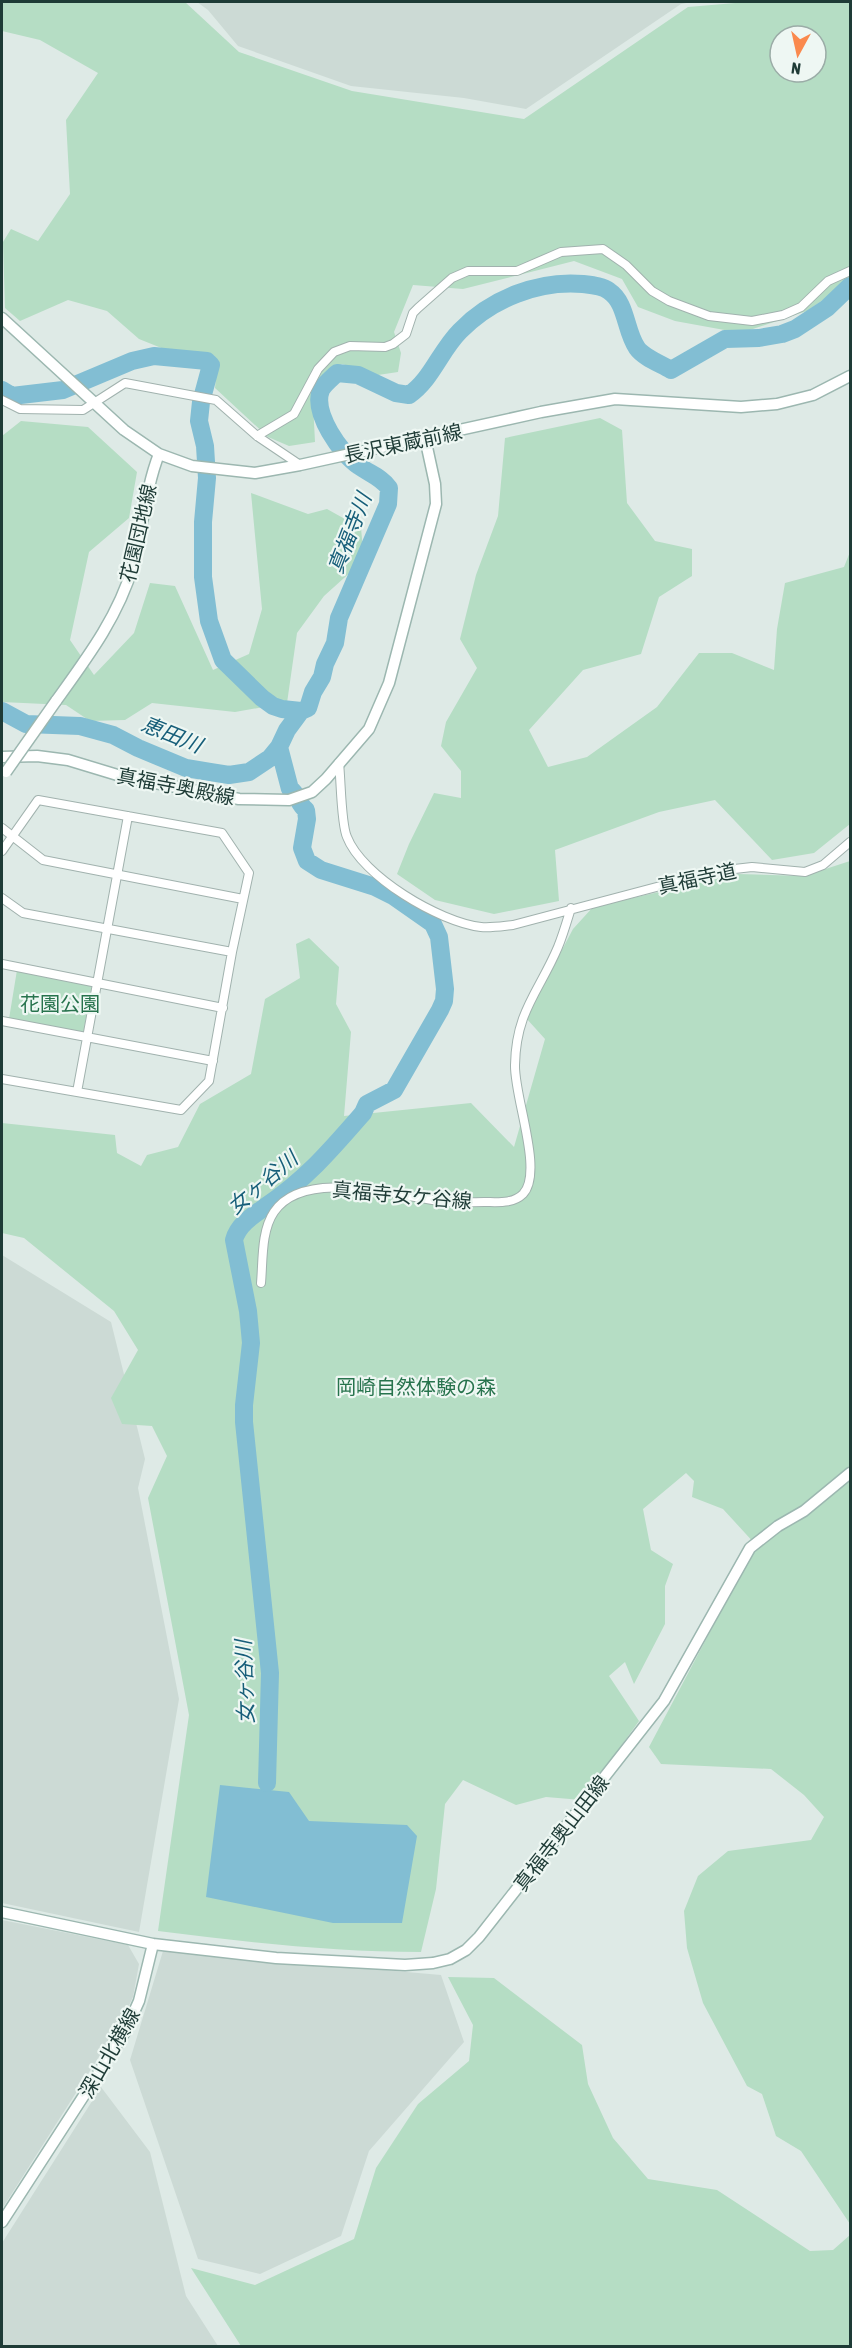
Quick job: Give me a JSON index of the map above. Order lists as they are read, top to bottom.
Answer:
{
  "streets": {
    "street": [
      "長沢東蔵前線",
      "花園団地線",
      "真福寺奥殿線",
      "真福寺道",
      "真福寺女ケ谷線",
      "真福寺奥山田線",
      "深山北横線"
    ]
  },
  "crossings": [
    ["長沢東蔵前線", "花園団地線"],
    ["長沢東蔵前線", "真福寺奥殿線"],
    ["真福寺奥殿線", "真福寺道"],
    ["真福寺道", "真福寺女ケ谷線"],
    ["真福寺奥山田線", "深山北横線"]
  ],
  "water": ["真福寺川", "恵田川", "女ヶ谷川"],
  "parks": ["花園公園", "岡崎自然体験の森"],
  "north": "bottom"
}
